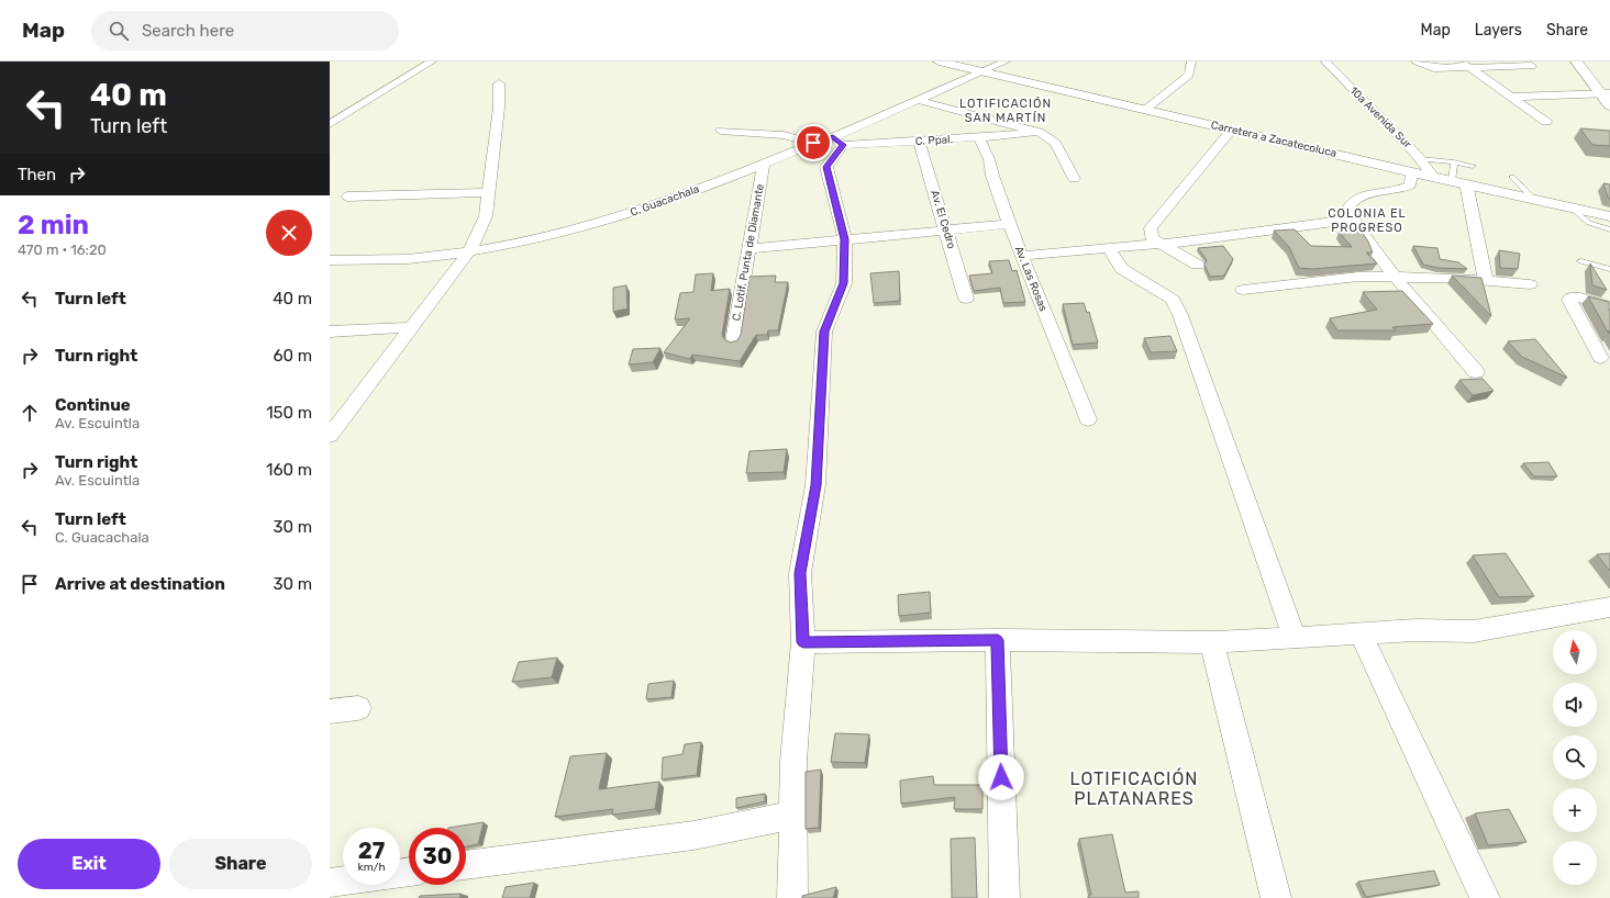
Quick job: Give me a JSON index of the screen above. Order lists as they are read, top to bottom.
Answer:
{
  "streets": {
    "main road": ["Carretera a Zacatecoluca"],
    "street": [
      "10a Avenida Sur",
      "C. Ppal.",
      "C. Guacachala",
      "Av. El Cedro",
      "C. Lotif. Punta de Diamante",
      "Av. Las Rosas"
    ]
  },
  "crossings": [
    ["10a Avenida Sur", "Carretera a Zacatecoluca"],
    ["Carretera a Zacatecoluca", "C. Guacachala"],
    ["C. Ppal.", "C. Guacachala"],
    ["C. Ppal.", "Av. El Cedro"],
    ["C. Ppal.", "Av. Las Rosas"],
    ["C. Guacachala", "C. Lotif. Punta de Diamante"]
  ],
  "districts": ["LOTIFICACIÓN SAN MARTÍN", "COLONIA EL PROGRESO", "LOTIFICACIÓN PLATANARES"],
  "north": "top",
  "page": {
    "header": "Map",
    "search": "Search here",
    "nav": ["Map", "Layers", "Share"],
    "turn": ["40 m", "Turn left"],
    "then": "Then",
    "heading": ["2 min", "470 m · 16:20"],
    "list": [
      {
        "name": "Turn left",
        "value": "40 m"
      },
      {
        "name": "Turn right",
        "value": "60 m"
      },
      {
        "name": "Continue",
        "note": "Av. Escuintla",
        "value": "150 m"
      },
      {
        "name": "Turn right",
        "note": "Av. Escuintla",
        "value": "160 m"
      },
      {
        "name": "Turn left",
        "note": "C. Guacachala",
        "value": "30 m"
      },
      {
        "name": "Arrive at destination",
        "value": "30 m"
      }
    ],
    "map_buttons": ["+", "−"],
    "speed": "27 km/h",
    "limit": "30",
    "buttons": ["Exit", "Share"]
  }
}
